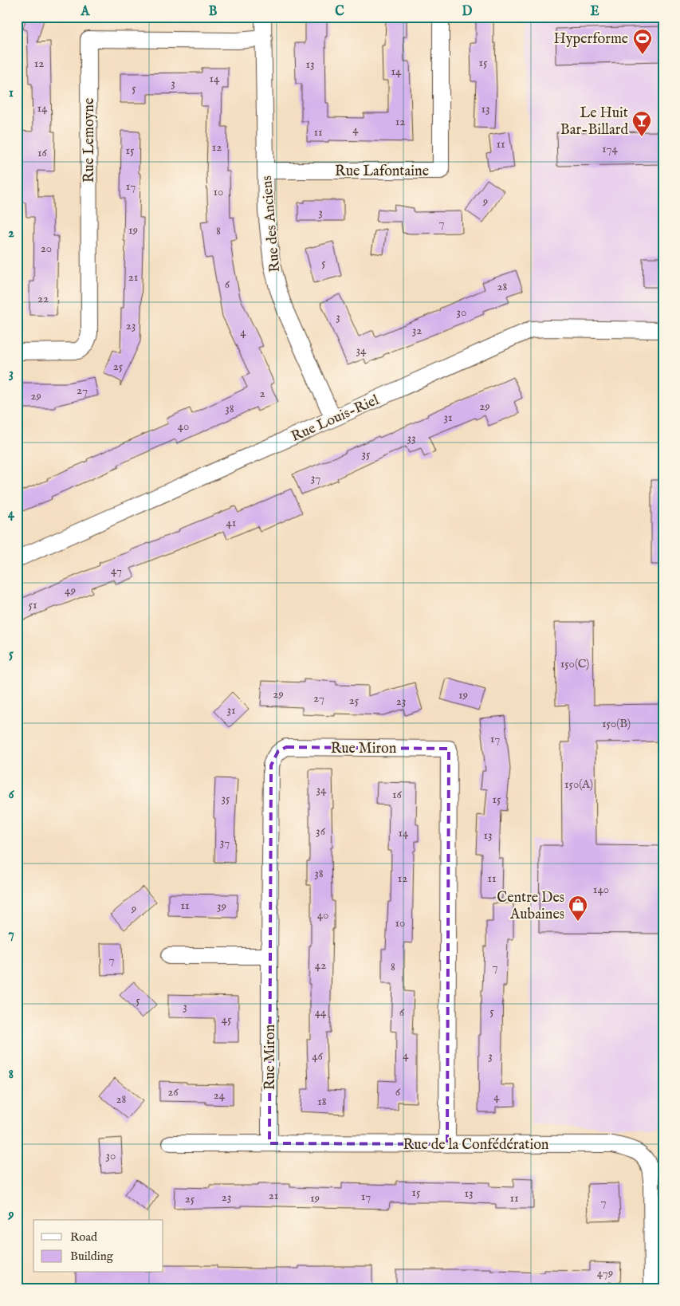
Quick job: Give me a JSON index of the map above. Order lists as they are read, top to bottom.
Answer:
{
  "streets": {
    "street": [
      "Rue Lemoyne",
      "Rue Lafontaine",
      "Rue des Anciens",
      "Rue Louis-Riel",
      "Rue Miron",
      "Rue de la Confédération"
    ]
  },
  "crossings": [
    ["Rue Lemoyne", "Rue des Anciens"],
    ["Rue Lafontaine", "Rue des Anciens"],
    ["Rue des Anciens", "Rue Louis-Riel"],
    ["Rue Miron", "Rue de la Confédération"]
  ],
  "places": {
    "sports": ["Hyperforme"],
    "bar": ["Le Huit Bar-Billard"],
    "shop": ["Centre Des Aubaines"]
  },
  "house_numbers": [
    "15",
    "12",
    "13",
    "14",
    "14",
    "3",
    "5",
    "14",
    "13",
    "12",
    "4",
    "11",
    "11",
    "12",
    "174",
    "15",
    "16",
    "17",
    "10",
    "9",
    "3",
    "7",
    "19",
    "8",
    "20",
    "5",
    "21",
    "6",
    "28",
    "22",
    "30",
    "3",
    "23",
    "32",
    "4",
    "34",
    "25",
    "27",
    "2",
    "29",
    "29",
    "38",
    "31",
    "40",
    "33",
    "35",
    "37",
    "41",
    "47",
    "49",
    "51",
    "150(C)",
    "29",
    "19",
    "27",
    "25",
    "23",
    "31",
    "150(B)",
    "17",
    "150(A)",
    "34",
    "16",
    "35",
    "15",
    "36",
    "14",
    "13",
    "37",
    "38",
    "12",
    "11",
    "140",
    "11",
    "39",
    "9",
    "40",
    "10",
    "7",
    "42",
    "8",
    "7",
    "5",
    "3",
    "5",
    "44",
    "6",
    "45",
    "4",
    "46",
    "3",
    "26",
    "6",
    "24",
    "4",
    "28",
    "18",
    "30",
    "15",
    "13",
    "21",
    "17",
    "23",
    "19",
    "11",
    "25",
    "7",
    "479"
  ],
  "legend": ["Road", "Building"],
  "grid": {
    "columns": [
      "A",
      "B",
      "C",
      "D",
      "E"
    ],
    "rows": [
      "1",
      "2",
      "3",
      "4",
      "5",
      "6",
      "7",
      "8",
      "9"
    ]
  }
}
